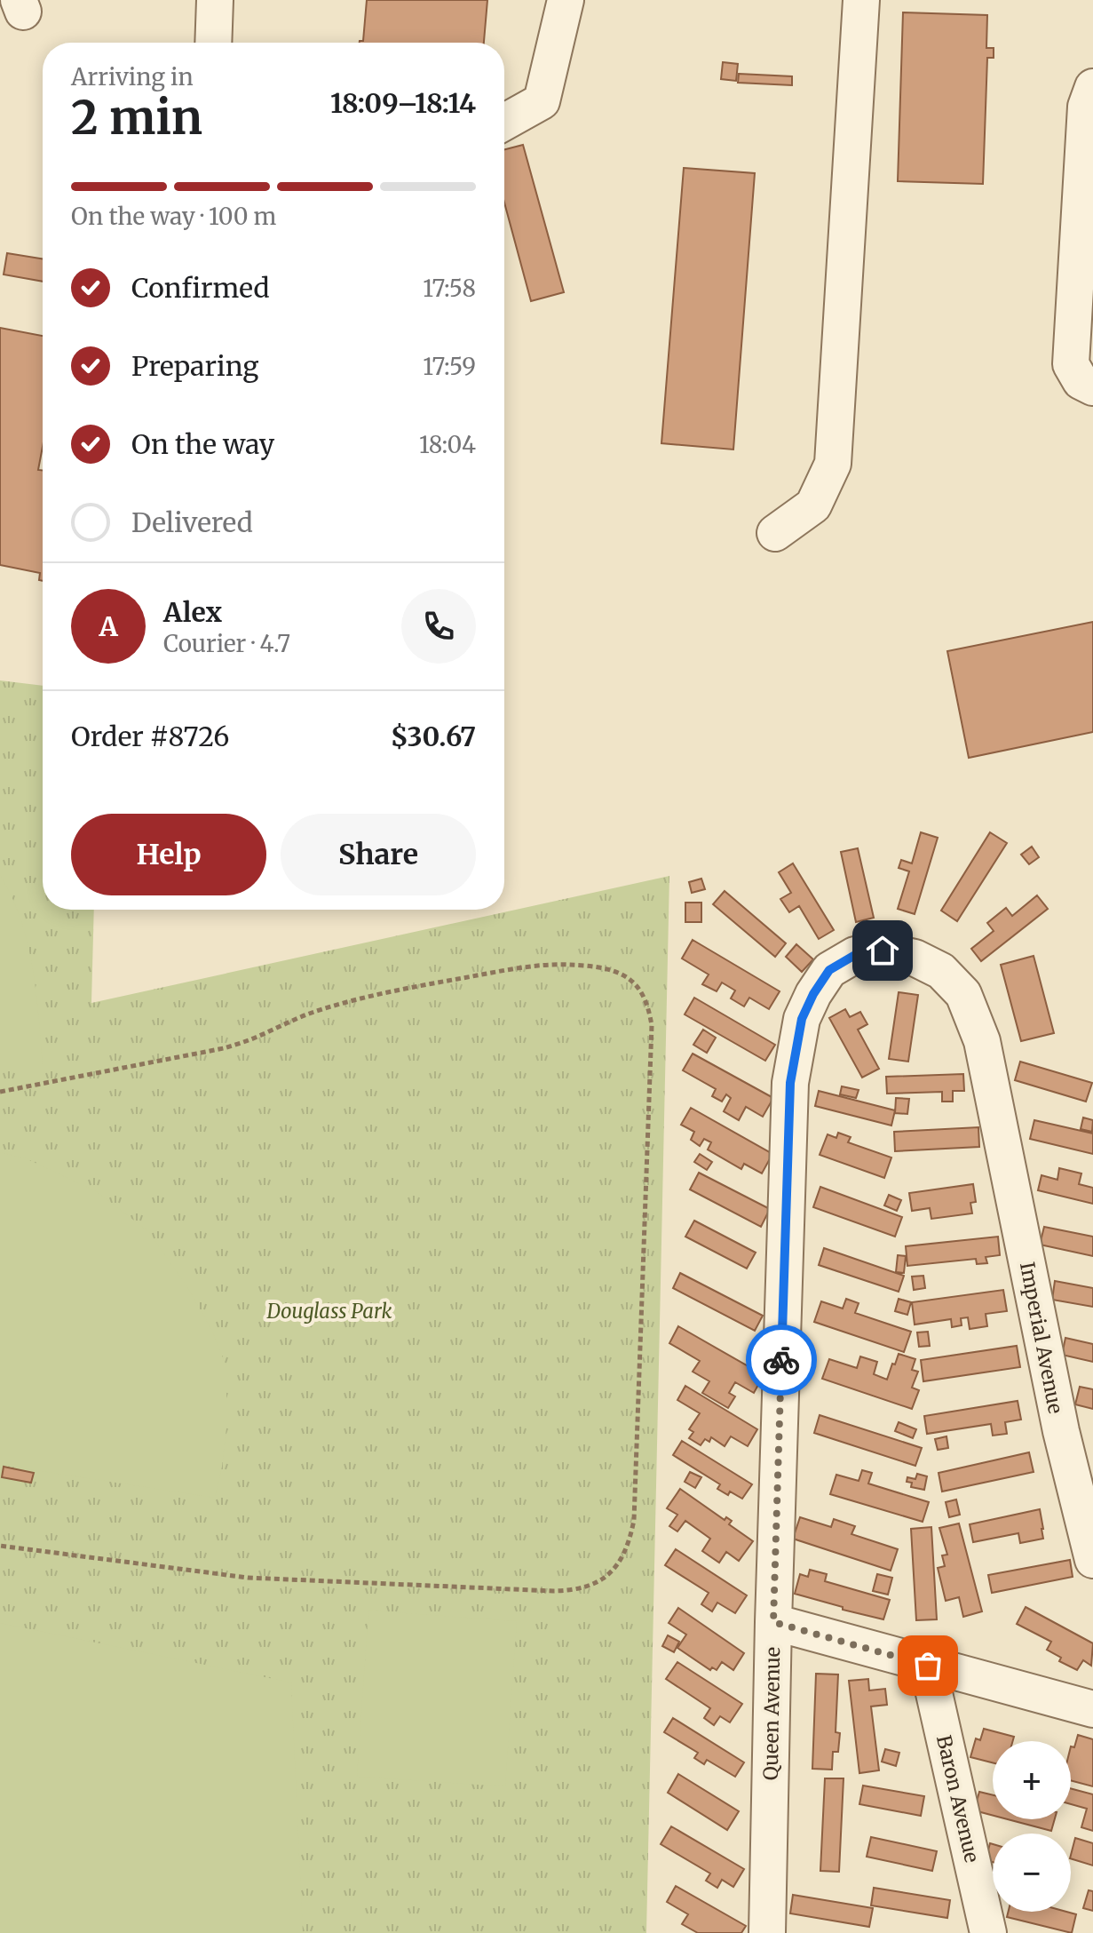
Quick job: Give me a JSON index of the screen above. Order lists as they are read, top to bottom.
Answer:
{
  "streets": {
    "street": ["Imperial Avenue", "Queen Avenue", "Baron Avenue"]
  },
  "crossings": [
    ["Imperial Avenue", "Queen Avenue"]
  ],
  "parks": ["Douglass Park"],
  "page": {
    "heading": ["2 min", "Arriving in", "18:09–18:14"],
    "panel": [
      "Alex",
      "Courier · 4.7",
      "Order #8726",
      "$30.67"
    ],
    "bar": "On the way · 100 m",
    "list": [
      ["Confirmed", "17:58"],
      ["Preparing", "17:59"],
      ["On the way", "18:04"],
      "Delivered"
    ],
    "round": "A",
    "buttons": ["Help", "Share"],
    "map_buttons": ["+", "−"]
  }
}
